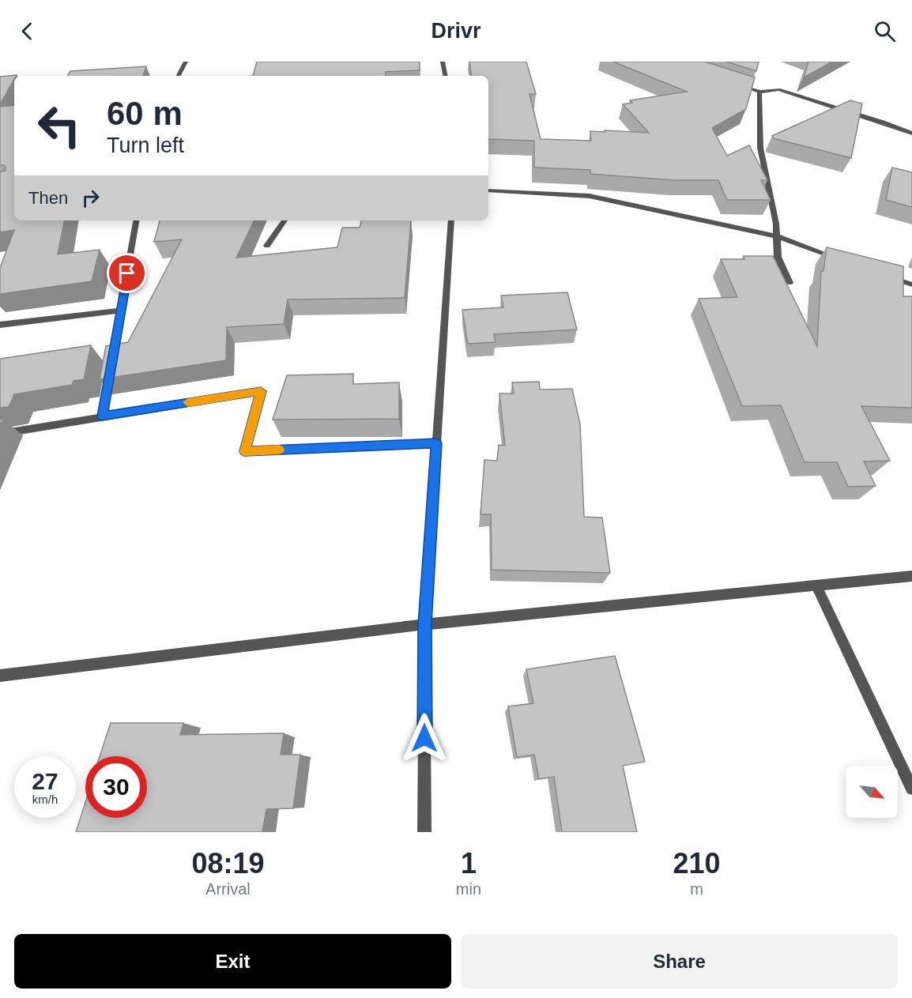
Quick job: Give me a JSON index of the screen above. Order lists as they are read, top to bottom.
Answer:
{
  "north": "bottom right",
  "page": {
    "header": "Drivr",
    "turn": ["60 m", "Turn left"],
    "then": "Then",
    "speed": "27 km/h",
    "limit": "30",
    "eta": [
      "08:19",
      "Arrival",
      "1",
      "min",
      "210",
      "m"
    ],
    "buttons": ["Exit", "Share"]
  }
}
